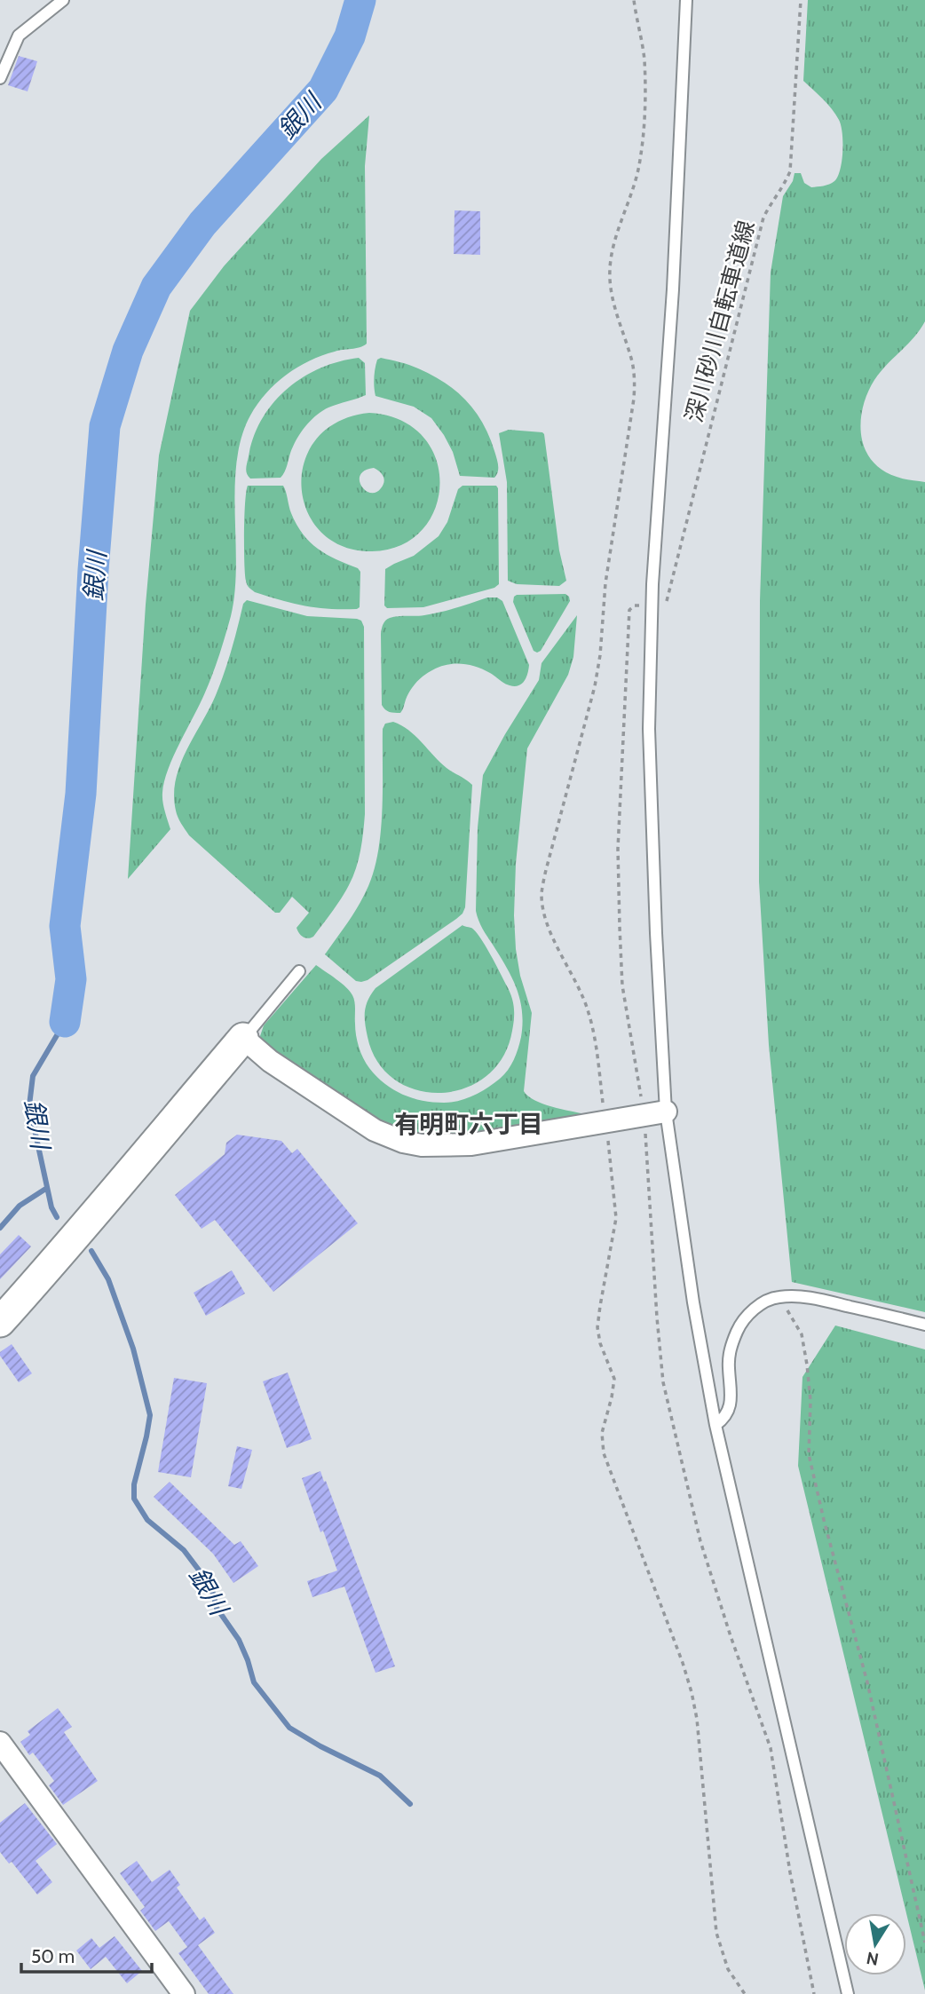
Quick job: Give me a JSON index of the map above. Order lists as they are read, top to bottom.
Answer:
{
  "streets": {
    "path": ["深川砂川自転車道線"]
  },
  "districts": ["有明町六丁目"],
  "water": ["銀川"],
  "scale_bar": "50 m",
  "north": "bottom"
}
